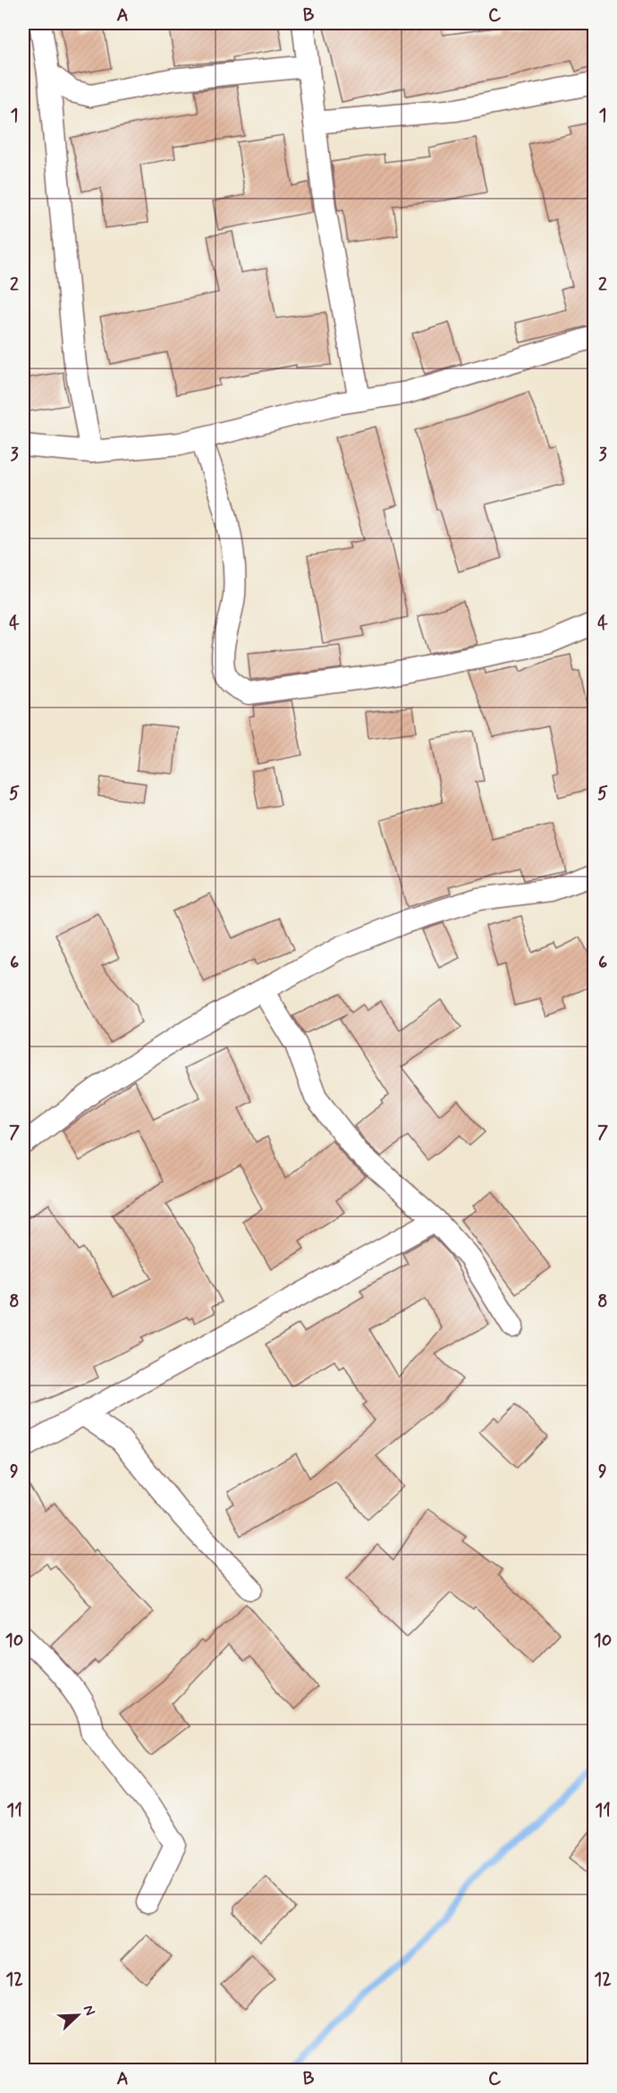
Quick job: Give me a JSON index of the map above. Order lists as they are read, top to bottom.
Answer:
{
  "north": "top right",
  "grid": {
    "columns": ["A", "B", "C"],
    "rows": [
      "1",
      "2",
      "3",
      "4",
      "5",
      "6",
      "7",
      "8",
      "9",
      "10",
      "11",
      "12"
    ]
  }
}
